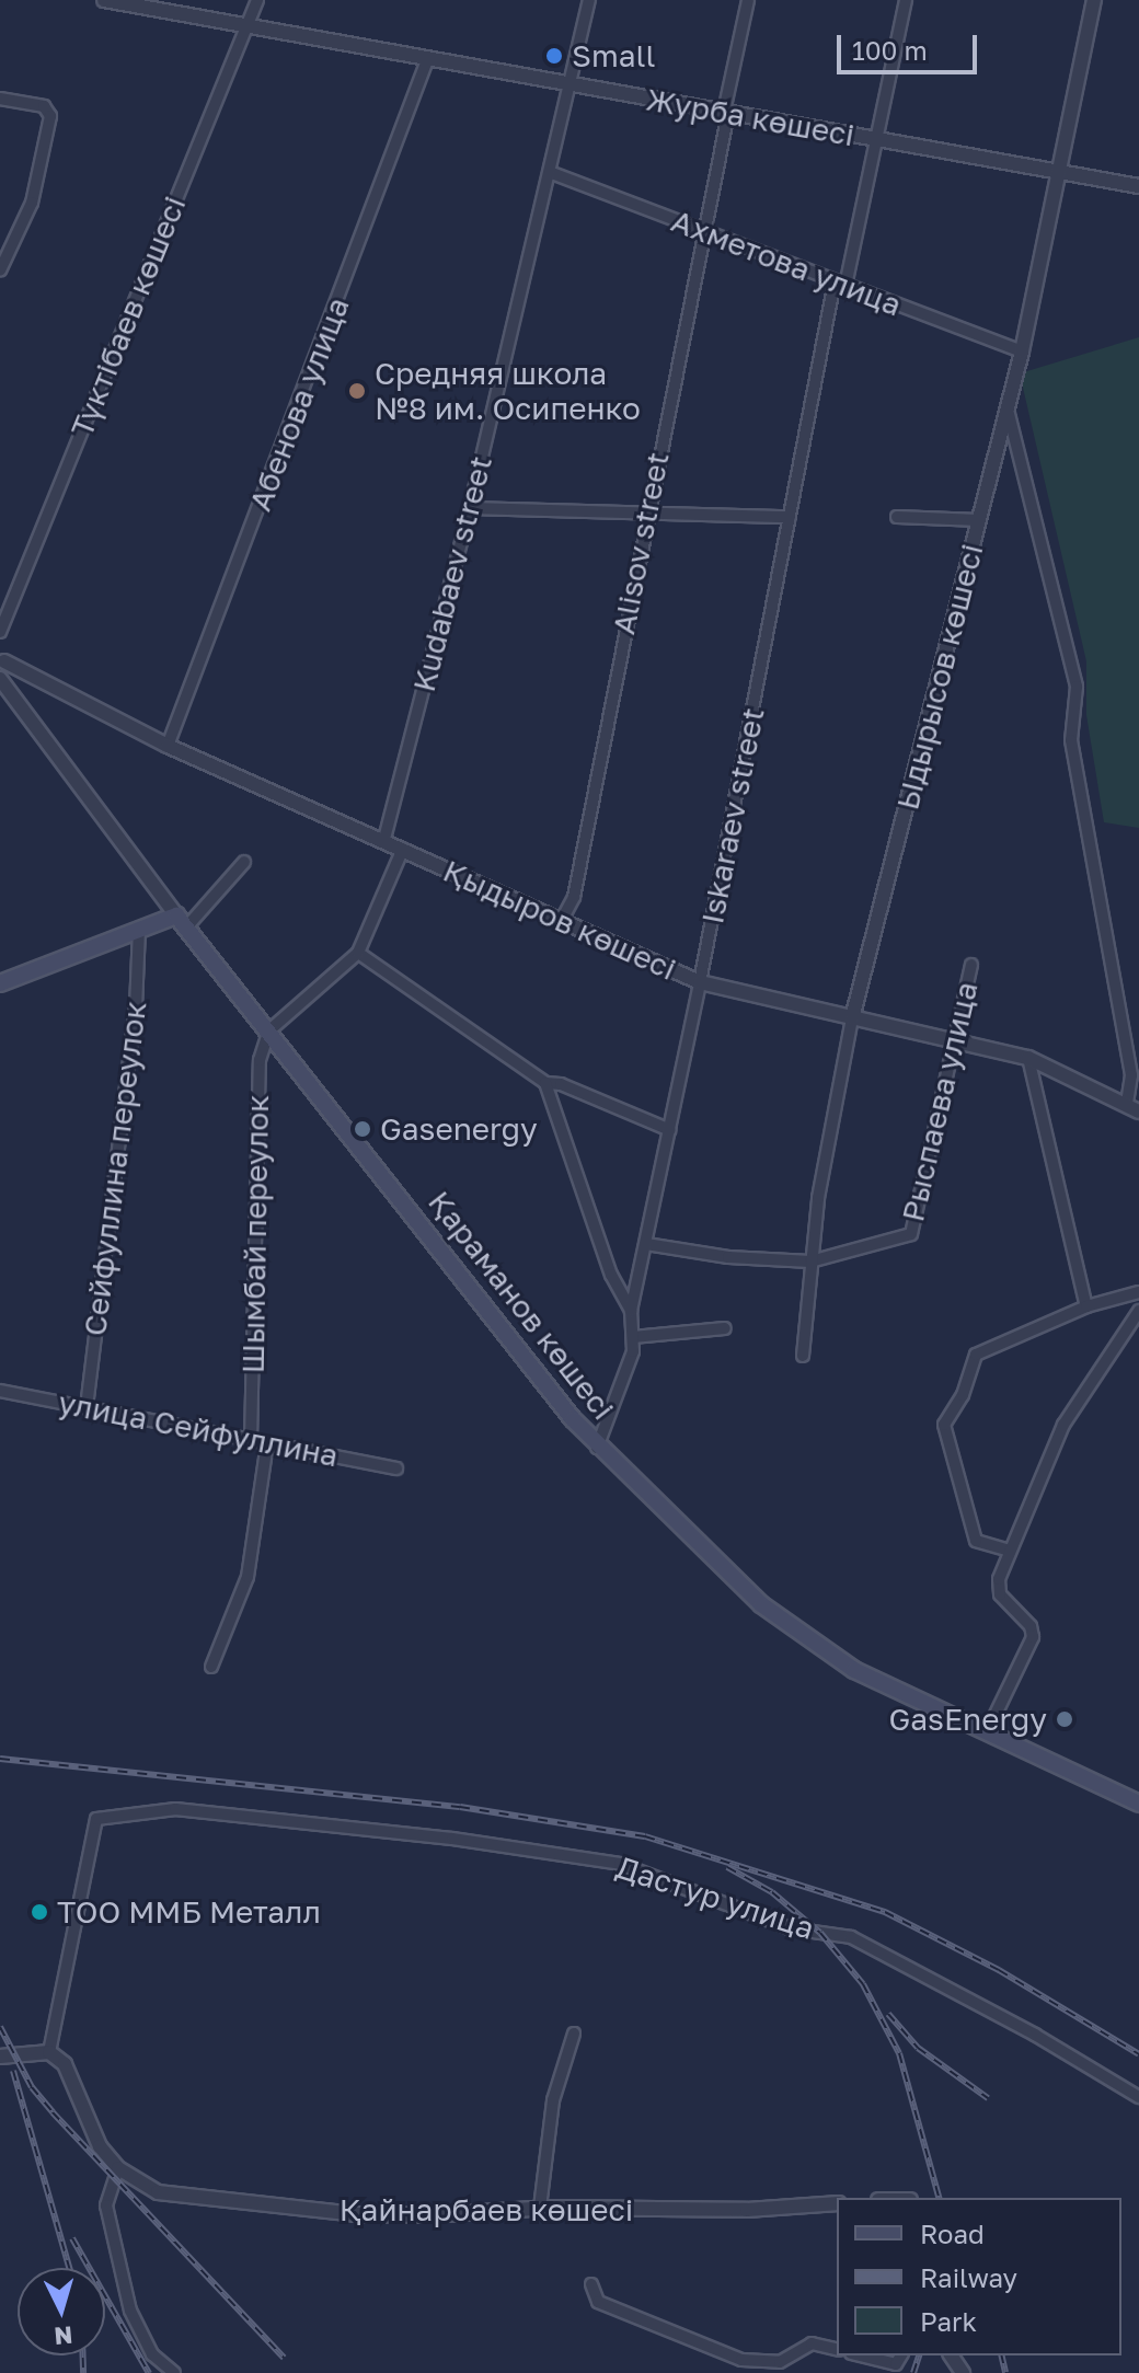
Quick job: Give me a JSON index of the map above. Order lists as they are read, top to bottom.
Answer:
{
  "streets": {
    "main road": ["Қараманов көшесі"],
    "street": [
      "Журба көшесі",
      "Ахметова улица",
      "Түктібаев көшесі",
      "Абенова улица",
      "Alisov street",
      "Kudabaev street",
      "Ыдырысов көшесі",
      "Iskaraev street",
      "Қыдыров көшесі",
      "Рыспаева улица",
      "Сейфуллина переулок",
      "Шымбай переулок",
      "улица Сейфуллина",
      "Дастур улица",
      "Қайнарбаев көшесі"
    ]
  },
  "crossings": [
    ["Журба көшесі", "Түктібаев көшесі"],
    ["Журба көшесі", "Абенова улица"],
    ["Журба көшесі", "Alisov street"],
    ["Журба көшесі", "Kudabaev street"],
    ["Журба көшесі", "Ыдырысов көшесі"],
    ["Журба көшесі", "Iskaraev street"],
    ["Ахметова улица", "Alisov street"],
    ["Ахметова улица", "Kudabaev street"],
    ["Ахметова улица", "Ыдырысов көшесі"],
    ["Ахметова улица", "Iskaraev street"],
    ["Абенова улица", "Қыдыров көшесі"],
    ["Alisov street", "Қыдыров көшесі"],
    ["Kudabaev street", "Қыдыров көшесі"],
    ["Ыдырысов көшесі", "Қыдыров көшесі"],
    ["Ыдырысов көшесі", "Рыспаева улица"],
    ["Iskaraev street", "Қыдыров көшесі"],
    ["Iskaraev street", "Рыспаева улица"],
    ["Iskaraev street", "Қараманов көшесі"],
    ["Қыдыров көшесі", "Рыспаева улица"],
    ["Сейфуллина переулок", "улица Сейфуллина"],
    ["Шымбай переулок", "Қараманов көшесі"],
    ["Шымбай переулок", "улица Сейфуллина"],
    ["Дастур улица", "Қайнарбаев көшесі"]
  ],
  "places": [
    "Small",
    "Средняя школа №8 им. Осипенко",
    "Gasenergy",
    "GasEnergy",
    "ТОО ММБ Металл"
  ],
  "legend": ["Road", "Railway", "Park"],
  "scale_bar": "100 m",
  "north": "bottom"
}
